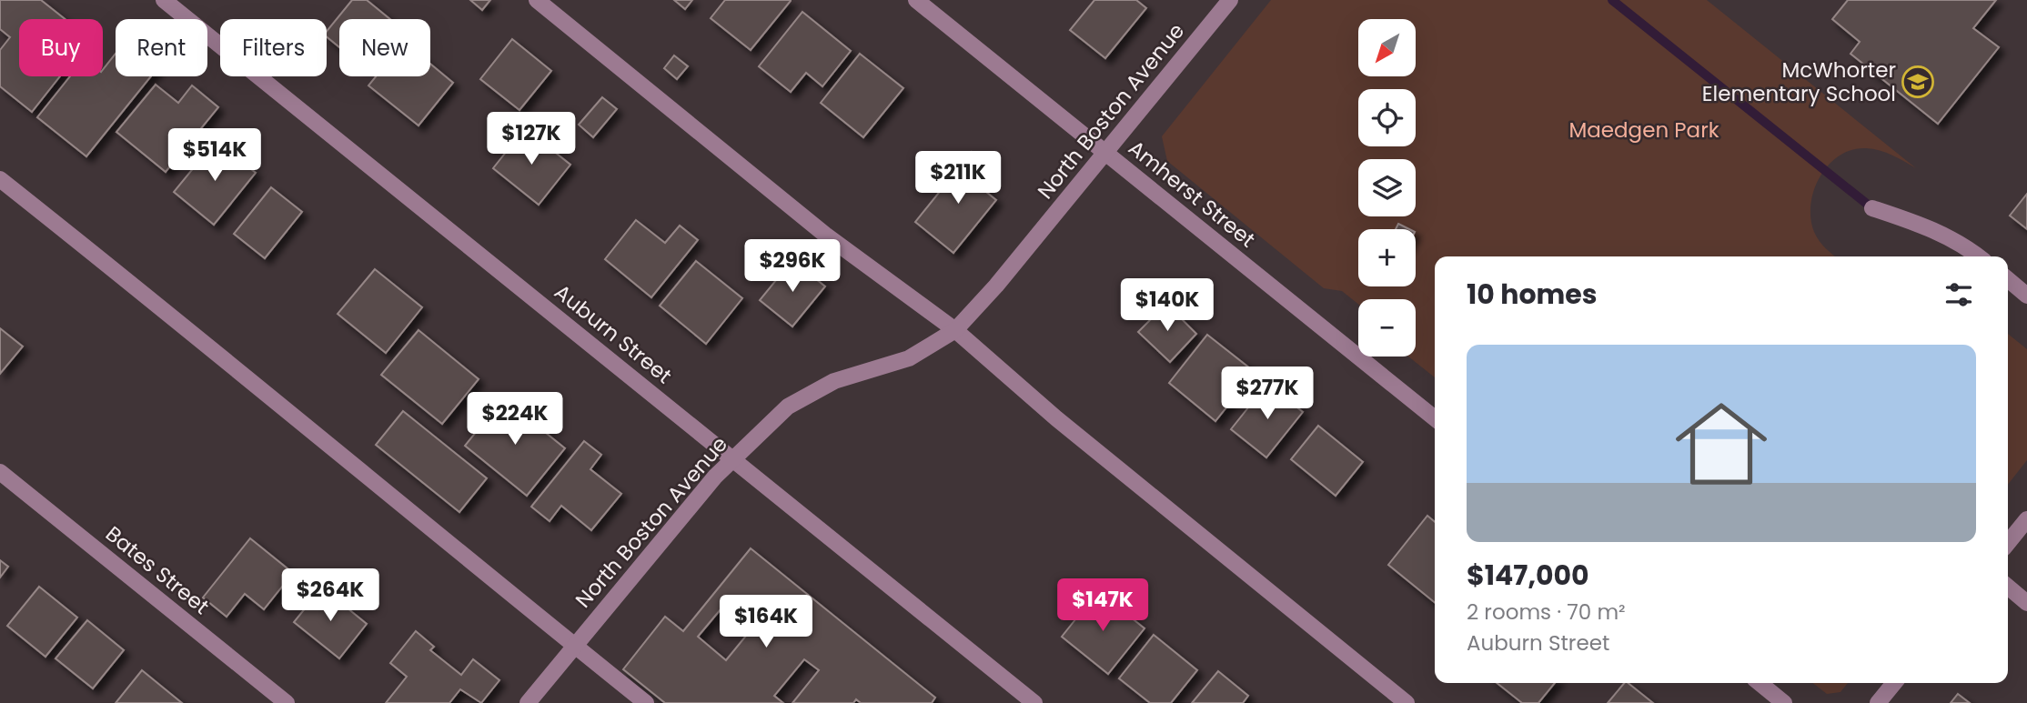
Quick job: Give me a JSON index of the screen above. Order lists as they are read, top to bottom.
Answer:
{
  "streets": {
    "street": [
      "North Boston Avenue",
      "Amherst Street",
      "Auburn Street",
      "Bates Street"
    ]
  },
  "crossings": [
    ["North Boston Avenue", "Amherst Street"],
    ["North Boston Avenue", "Auburn Street"]
  ],
  "parks": ["Maedgen Park"],
  "places": {
    "school or university": ["McWhorter Elementary School"]
  },
  "north": "bottom left",
  "page": {
    "map_buttons": ["+", "−"],
    "chip": [
      "Buy",
      "Rent",
      "Filters",
      "New"
    ],
    "price": [
      "$127K",
      "$514K",
      "$211K",
      "$296K",
      "$140K",
      "$277K",
      "$224K",
      "$264K",
      "$147K",
      "$164K"
    ],
    "heading": "10 homes",
    "list": [
      {
        "name": "$147,000",
        "note": "2 rooms · 70 m² · Auburn Street"
      }
    ]
  }
}
